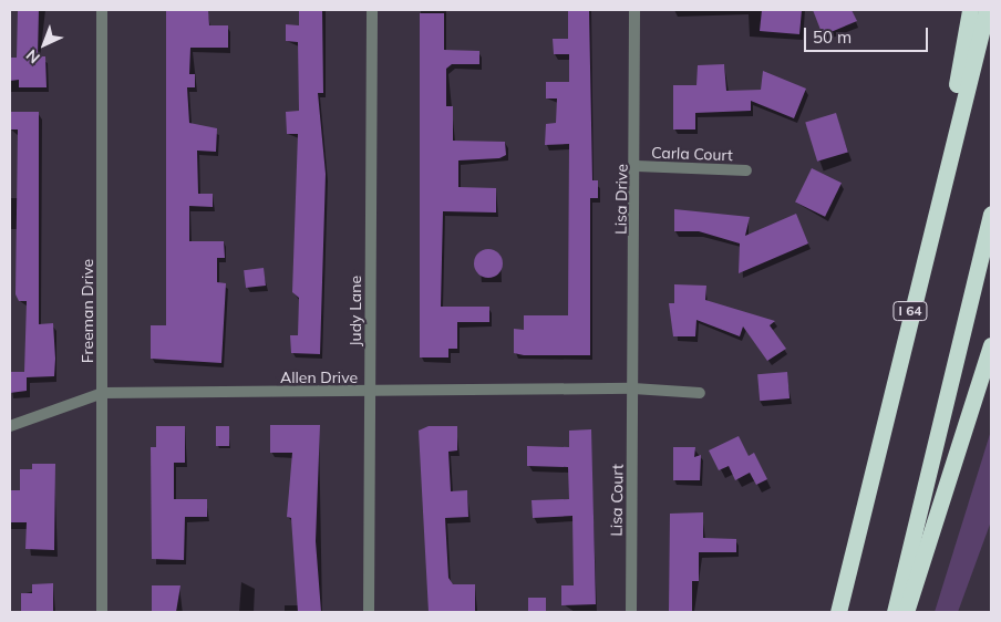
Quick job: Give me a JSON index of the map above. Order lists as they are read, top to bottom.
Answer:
{
  "streets": {
    "highway": ["I 64"],
    "street": [
      "Carla Court",
      "Lisa Drive",
      "Freeman Drive",
      "Judy Lane",
      "Allen Drive",
      "Lisa Court"
    ]
  },
  "crossings": [
    ["Carla Court", "Lisa Drive"],
    ["Lisa Drive", "Allen Drive"],
    ["Lisa Drive", "Lisa Court"],
    ["Freeman Drive", "Allen Drive"],
    ["Judy Lane", "Allen Drive"],
    ["Allen Drive", "Lisa Court"]
  ],
  "scale_bar": "50 m",
  "north": "bottom left"
}
